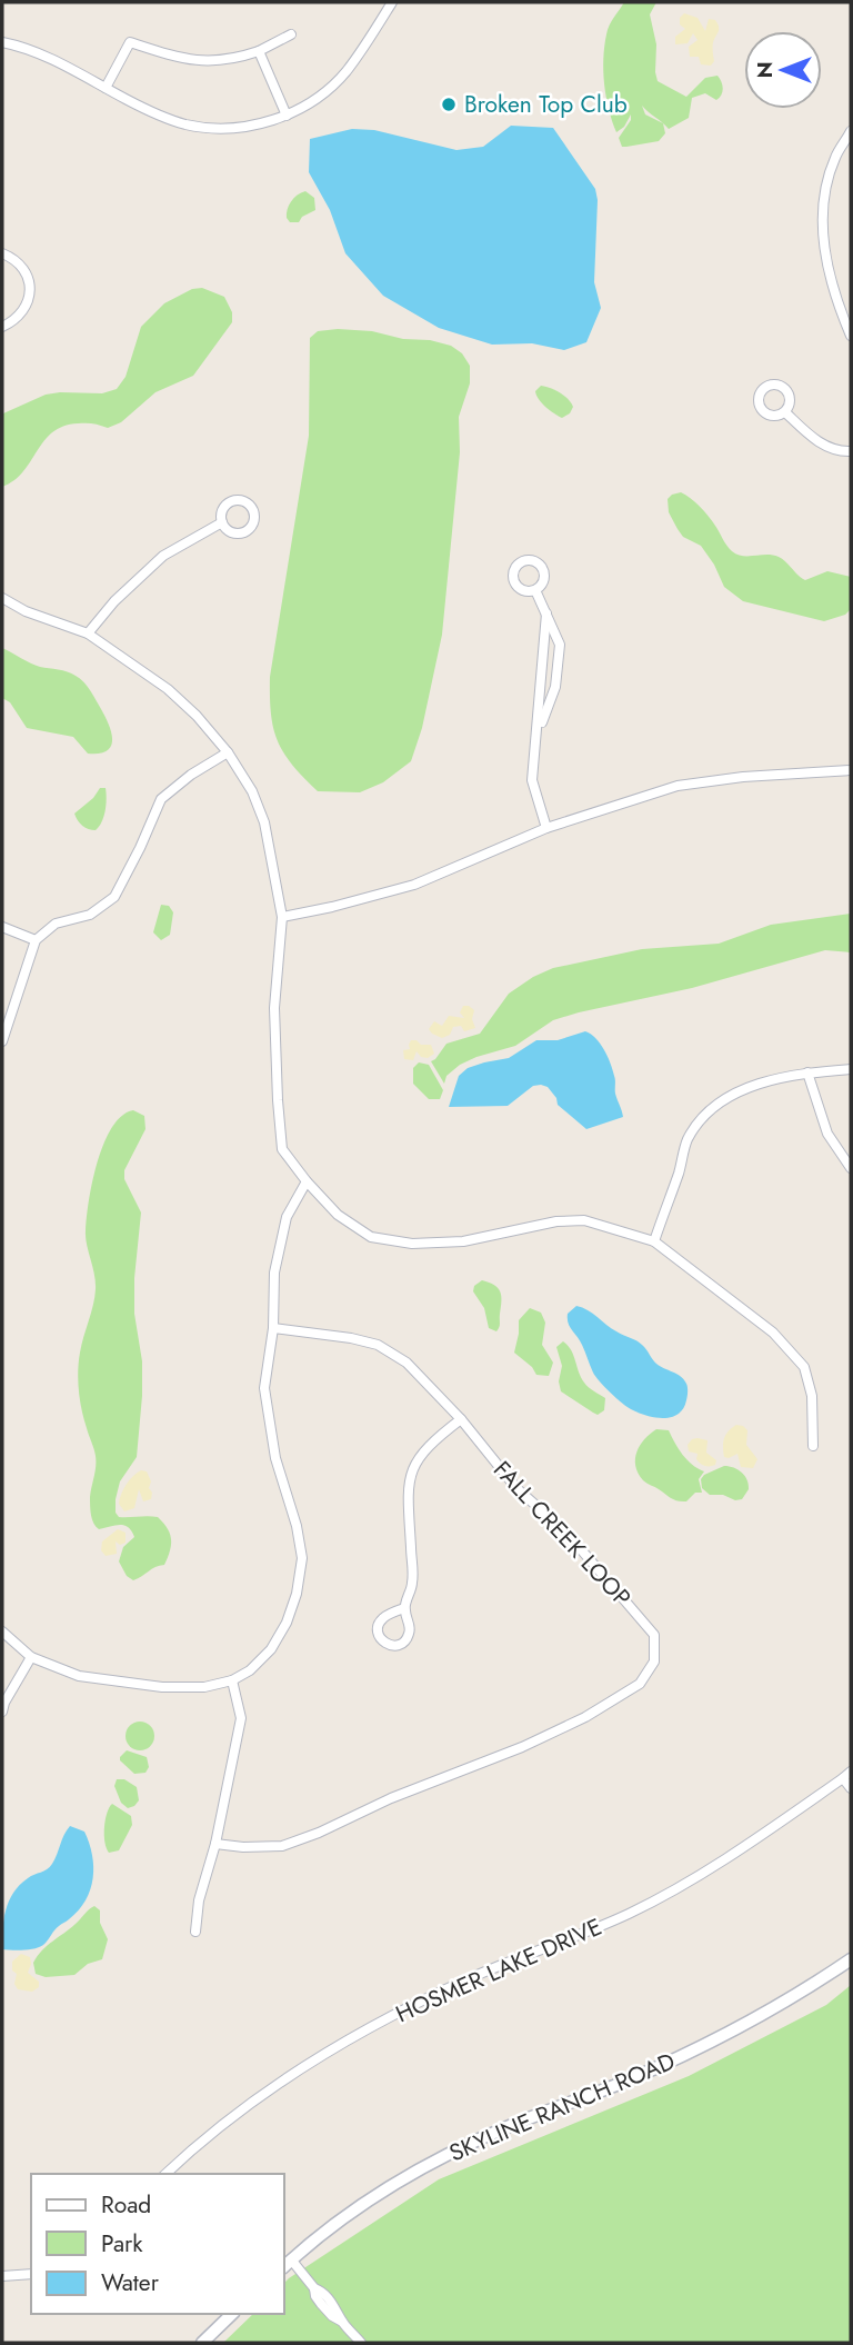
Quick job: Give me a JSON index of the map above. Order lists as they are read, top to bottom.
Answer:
{
  "streets": {
    "street": ["FALL CREEK LOOP", "HOSMER LAKE DRIVE", "SKYLINE RANCH ROAD"]
  },
  "places": ["Broken Top Club"],
  "legend": ["Road", "Park", "Water"],
  "north": "left"
}
